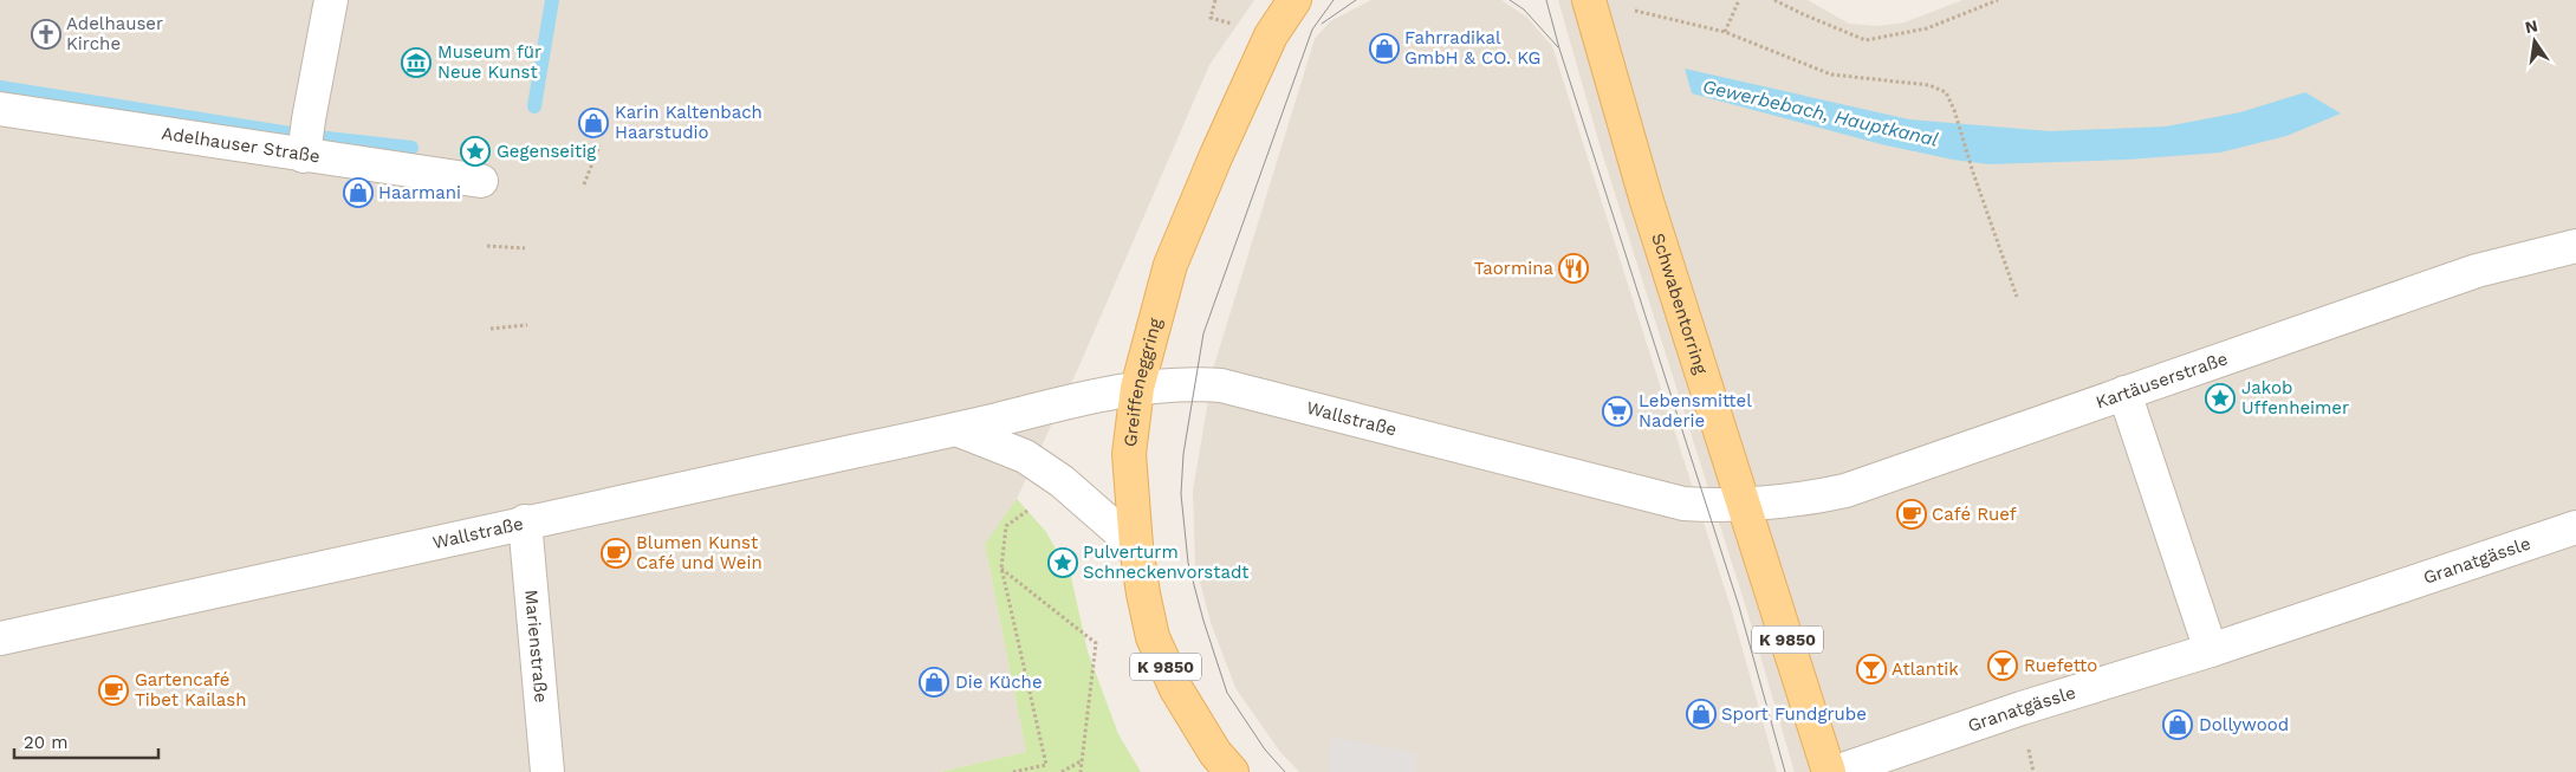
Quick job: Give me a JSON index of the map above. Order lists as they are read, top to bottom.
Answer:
{
  "streets": {
    "main road": ["Schwabentorring", "Greiffeneggring", "K 9850"],
    "street": [
      "Adelhauser Straße",
      "Kartäuserstraße",
      "Wallstraße",
      "Granatgässle",
      "Marienstraße"
    ]
  },
  "crossings": [
    ["Schwabentorring", "Kartäuserstraße"],
    ["Schwabentorring", "Wallstraße"],
    ["Kartäuserstraße", "Wallstraße"],
    ["Greiffeneggring", "Wallstraße"],
    ["Wallstraße", "Marienstraße"]
  ],
  "water": ["Gewerbebach, Hauptkanal"],
  "places": {
    "church": ["Adelhauser Kirche"],
    "shop": [
      "Fahrradikal GmbH & CO. KG",
      "Karin Kaltenbach Haarstudio",
      "Haarmani",
      "Die Küche",
      "Sport Fundgrube",
      "Dollywood"
    ],
    "museum": ["Museum für Neue Kunst"],
    "place": ["Gegenseitig", "Jakob Uffenheimer", "Pulverturm Schneckenvorstadt"],
    "restaurant": ["Taormina"],
    "supermarket": ["Lebensmittel Naderie"],
    "cafe": ["Café Ruef", "Blumen Kunst Café und Wein", "Gartencafé Tibet Kailash"],
    "bar": ["Ruefetto", "Atlantik"]
  },
  "scale_bar": "20 m",
  "north": "top"
}
